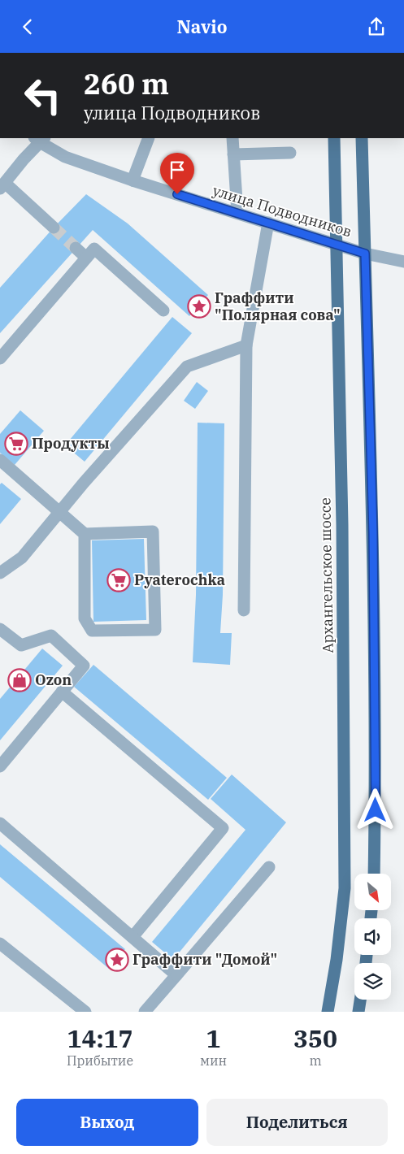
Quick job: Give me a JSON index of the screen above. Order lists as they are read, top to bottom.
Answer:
{
  "streets": {
    "main road": ["Архангельское шоссе"],
    "street": ["улица Подводников"]
  },
  "crossings": [
    ["улица Подводников", "Архангельское шоссе"]
  ],
  "places": {
    "place": ["Граффити \"Полярная сова\"", "Граффити \"Домой\""],
    "supermarket": ["Продукты", "Pyaterochka"],
    "shop": ["Ozon"]
  },
  "north": "bottom right",
  "page": {
    "header": "Navio",
    "turn": ["260 m", "улица Подводников"],
    "eta": [
      "14:17",
      "Прибытие",
      "1",
      "мин",
      "350",
      "m"
    ],
    "buttons": ["Выход", "Поделиться"]
  }
}
